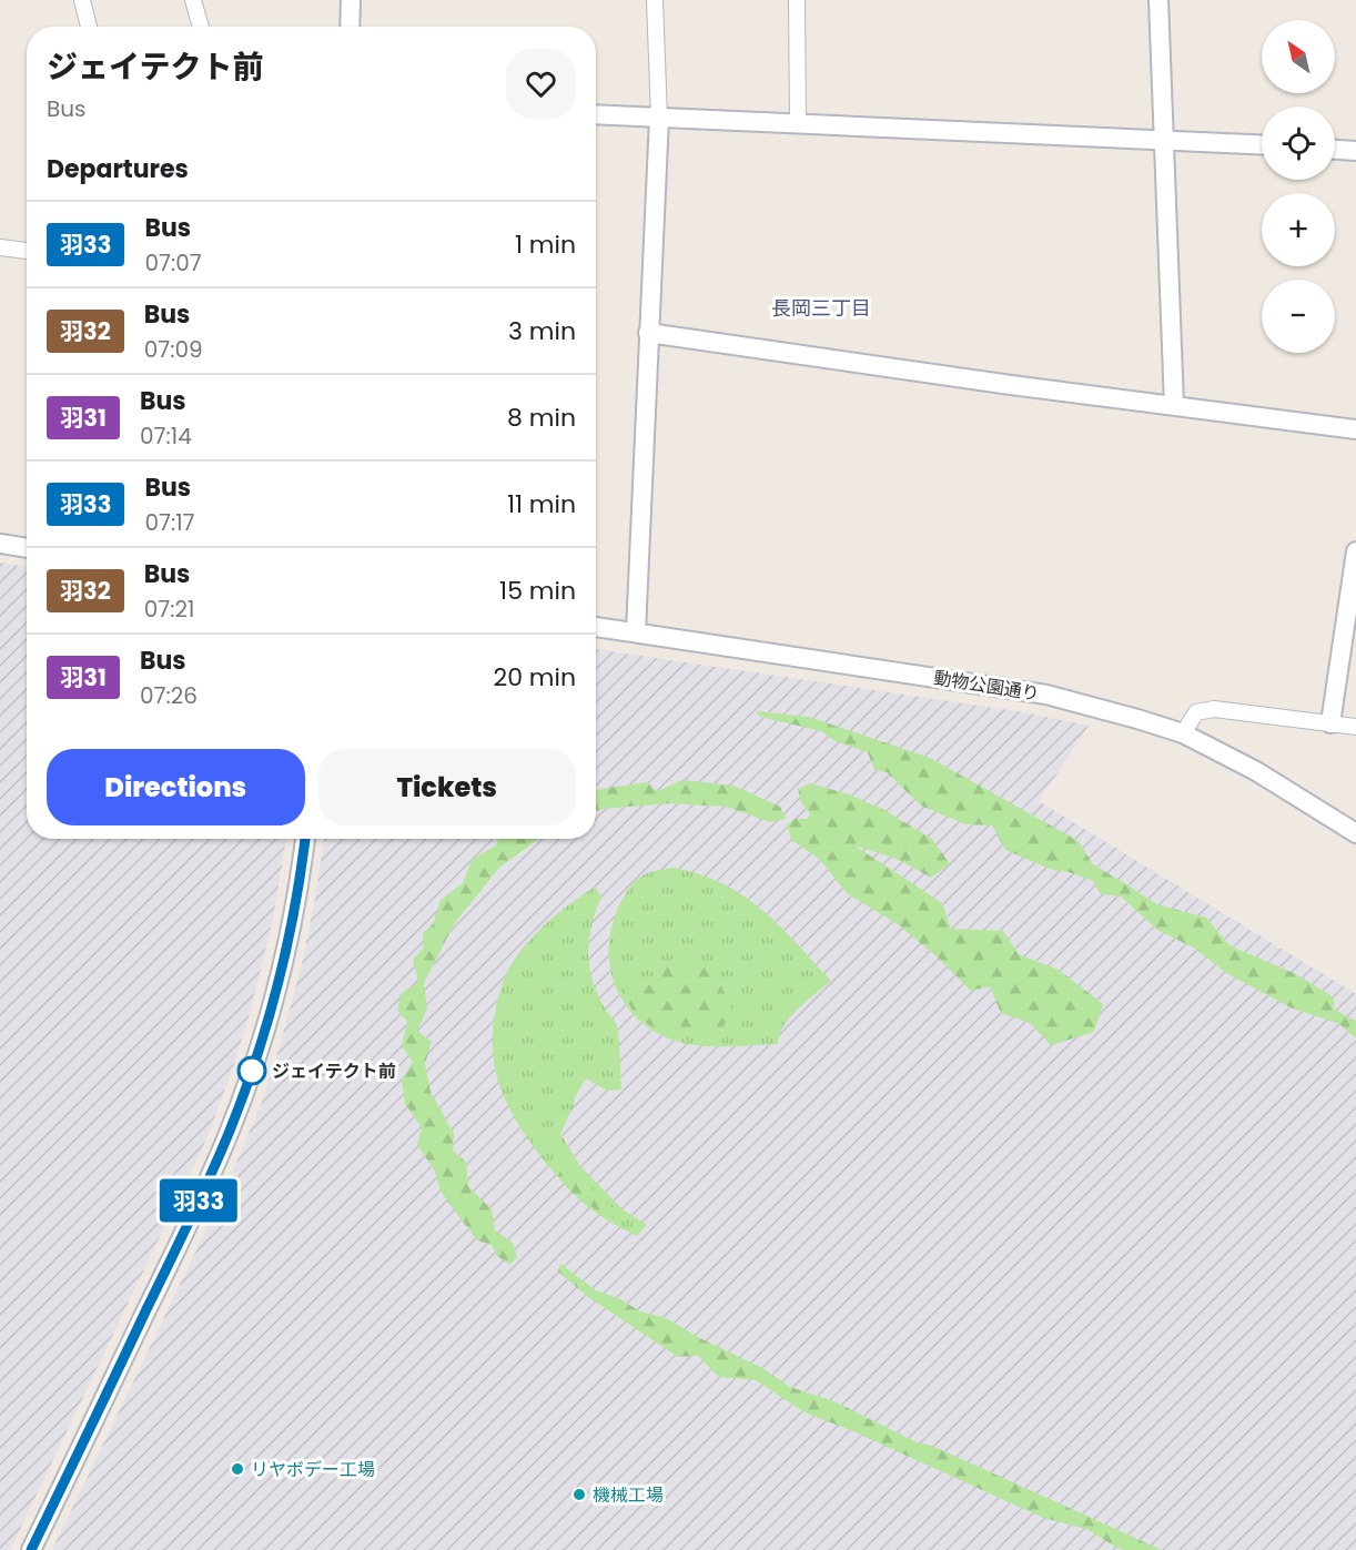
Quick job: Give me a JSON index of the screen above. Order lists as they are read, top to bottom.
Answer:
{
  "streets": {
    "street": ["動物公園通り"]
  },
  "districts": ["長岡三丁目"],
  "places": ["ジェイテクト前", "リヤボデー工場", "機械工場"],
  "lines": ["bus line 羽33"],
  "north": "top left",
  "page": {
    "on_map": "羽33",
    "map_buttons": ["+", "−"],
    "heading": [
      ["ジェイテクト前", "Bus"],
      "Departures"
    ],
    "list": [
      {
        "mark": "羽33",
        "name": "Bus",
        "note": "07:07",
        "value": "1 min"
      },
      {
        "mark": "羽32",
        "name": "Bus",
        "note": "07:09",
        "value": "3 min"
      },
      {
        "mark": "羽31",
        "name": "Bus",
        "note": "07:14",
        "value": "8 min"
      },
      {
        "mark": "羽33",
        "name": "Bus",
        "note": "07:17",
        "value": "11 min"
      },
      {
        "mark": "羽32",
        "name": "Bus",
        "note": "07:21",
        "value": "15 min"
      },
      {
        "mark": "羽31",
        "name": "Bus",
        "note": "07:26",
        "value": "20 min"
      }
    ],
    "buttons": ["Directions", "Tickets"]
  }
}
